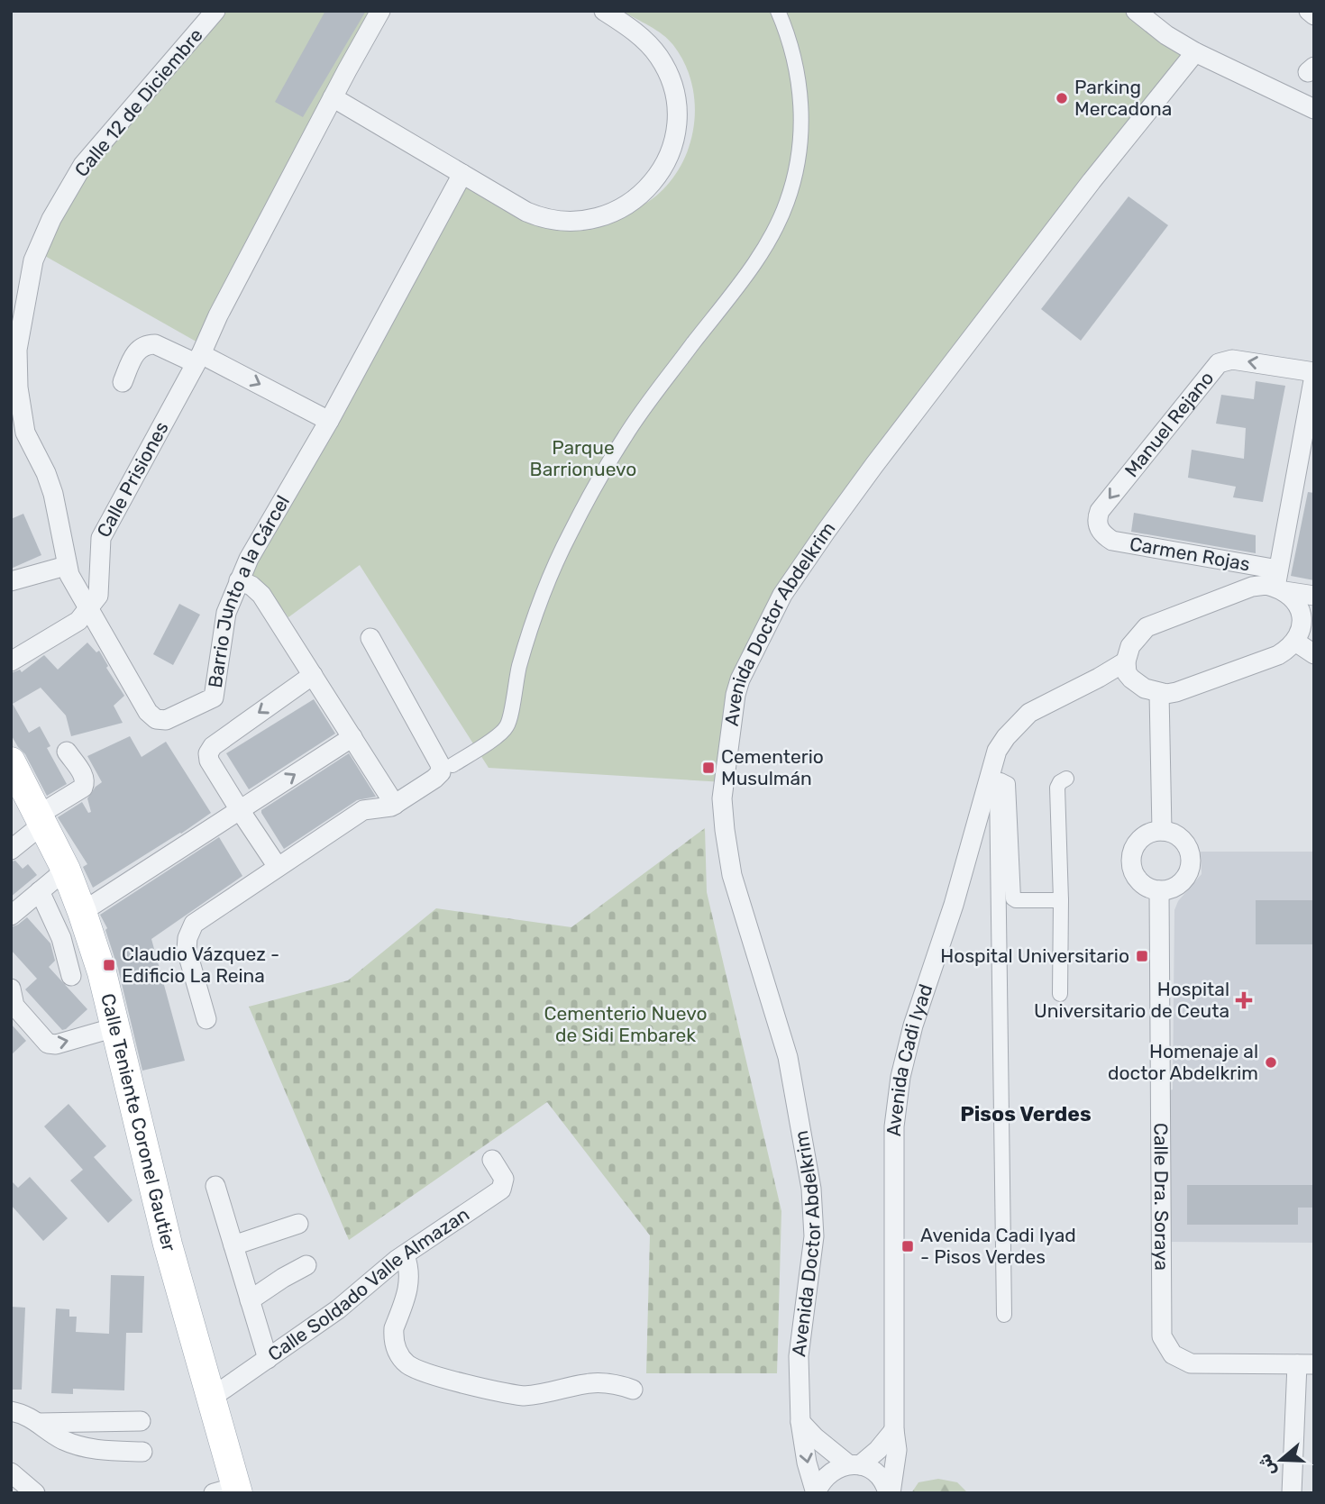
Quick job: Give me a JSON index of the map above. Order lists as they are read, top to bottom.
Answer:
{
  "streets": {
    "main road": ["Calle Teniente Coronel Gautier"],
    "street": [
      "Calle 12 de Diciembre",
      "Manuel Rejano",
      "Calle Prisiones",
      "Carmen Rojas",
      "Barrio Junto a la Cárcel",
      "Avenida Doctor Abdelkrim",
      "Avenida Cadi Iyad",
      "Calle Dra. Soraya",
      "Calle Soldado Valle Almazan"
    ]
  },
  "crossings": [
    ["Calle 12 de Diciembre", "Calle Prisiones"],
    ["Calle 12 de Diciembre", "Barrio Junto a la Cárcel"],
    ["Manuel Rejano", "Carmen Rojas"],
    ["Calle Prisiones", "Barrio Junto a la Cárcel"],
    ["Calle Teniente Coronel Gautier", "Calle Soldado Valle Almazan"]
  ],
  "one_way": ["Manuel Rejano"],
  "districts": ["Pisos Verdes"],
  "parks": ["Parque Barrionuevo", "Cementerio Nuevo de Sidi Embarek"],
  "places": {
    "other": ["Parking Mercadona", "Homenaje al doctor Abdelkrim"],
    "transit": [
      "Cementerio Musulmán",
      "Hospital Universitario",
      "Claudio Vázquez - Edificio La Reina",
      "Avenida Cadi Iyad - Pisos Verdes"
    ],
    "health": ["Hospital Universitario de Ceuta"]
  },
  "north": "left"
}
